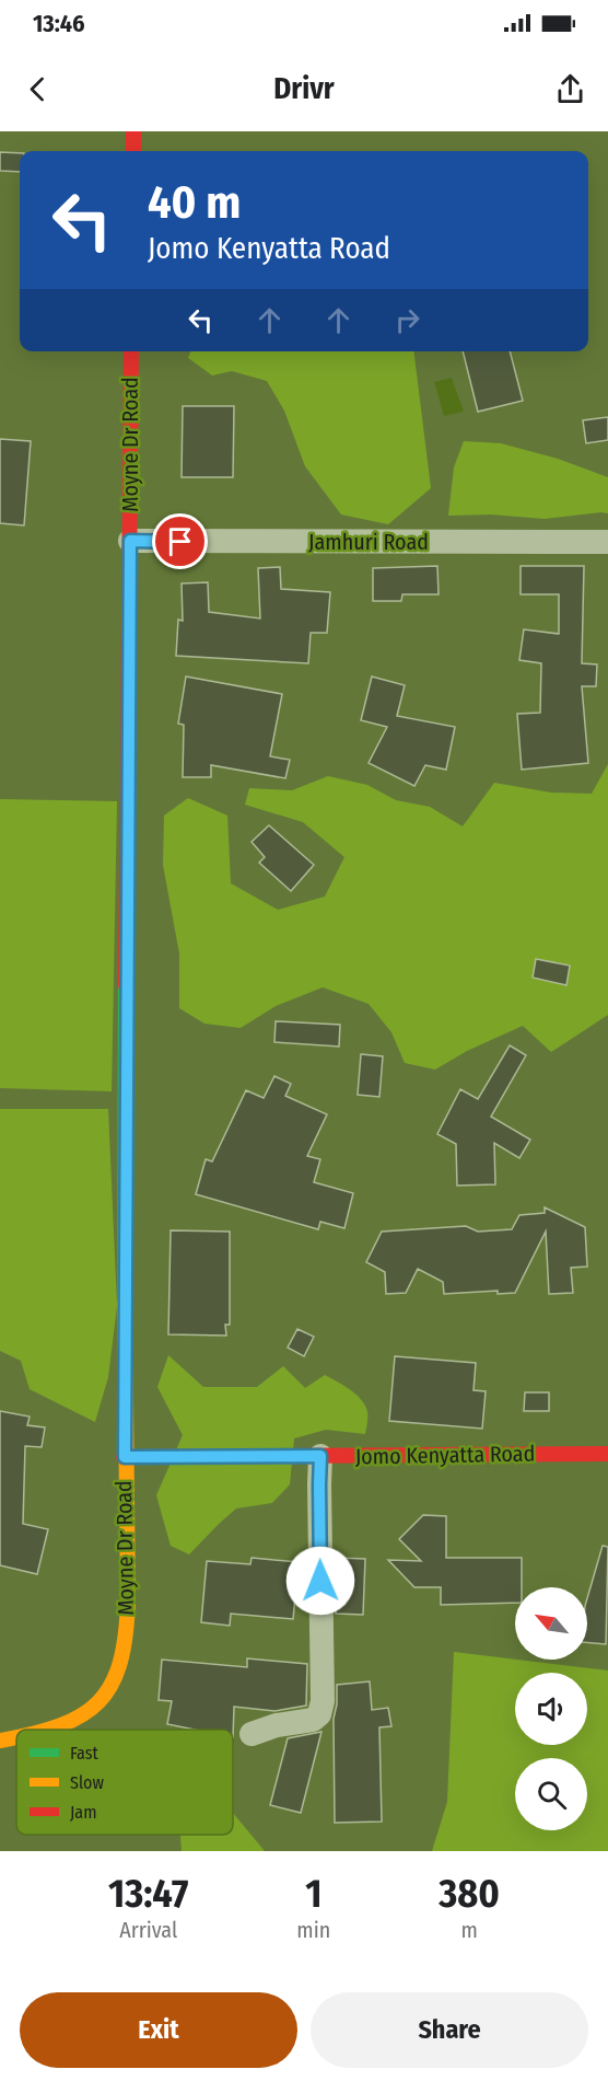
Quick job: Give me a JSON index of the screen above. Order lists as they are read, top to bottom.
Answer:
{
  "streets": {
    "main road": ["Moyne Dr Road", "Jomo Kenyatta Road"],
    "street": ["Jamhuri Road"]
  },
  "crossings": [
    ["Moyne Dr Road", "Jamhuri Road"],
    ["Moyne Dr Road", "Jomo Kenyatta Road"]
  ],
  "legend": ["Fast", "Slow", "Jam"],
  "north": "top left",
  "page": {
    "status": "13:46",
    "header": "Drivr",
    "turn": ["40 m", "Jomo Kenyatta Road"],
    "eta": [
      "13:47",
      "Arrival",
      "1",
      "min",
      "380",
      "m"
    ],
    "buttons": ["Exit", "Share"]
  }
}
